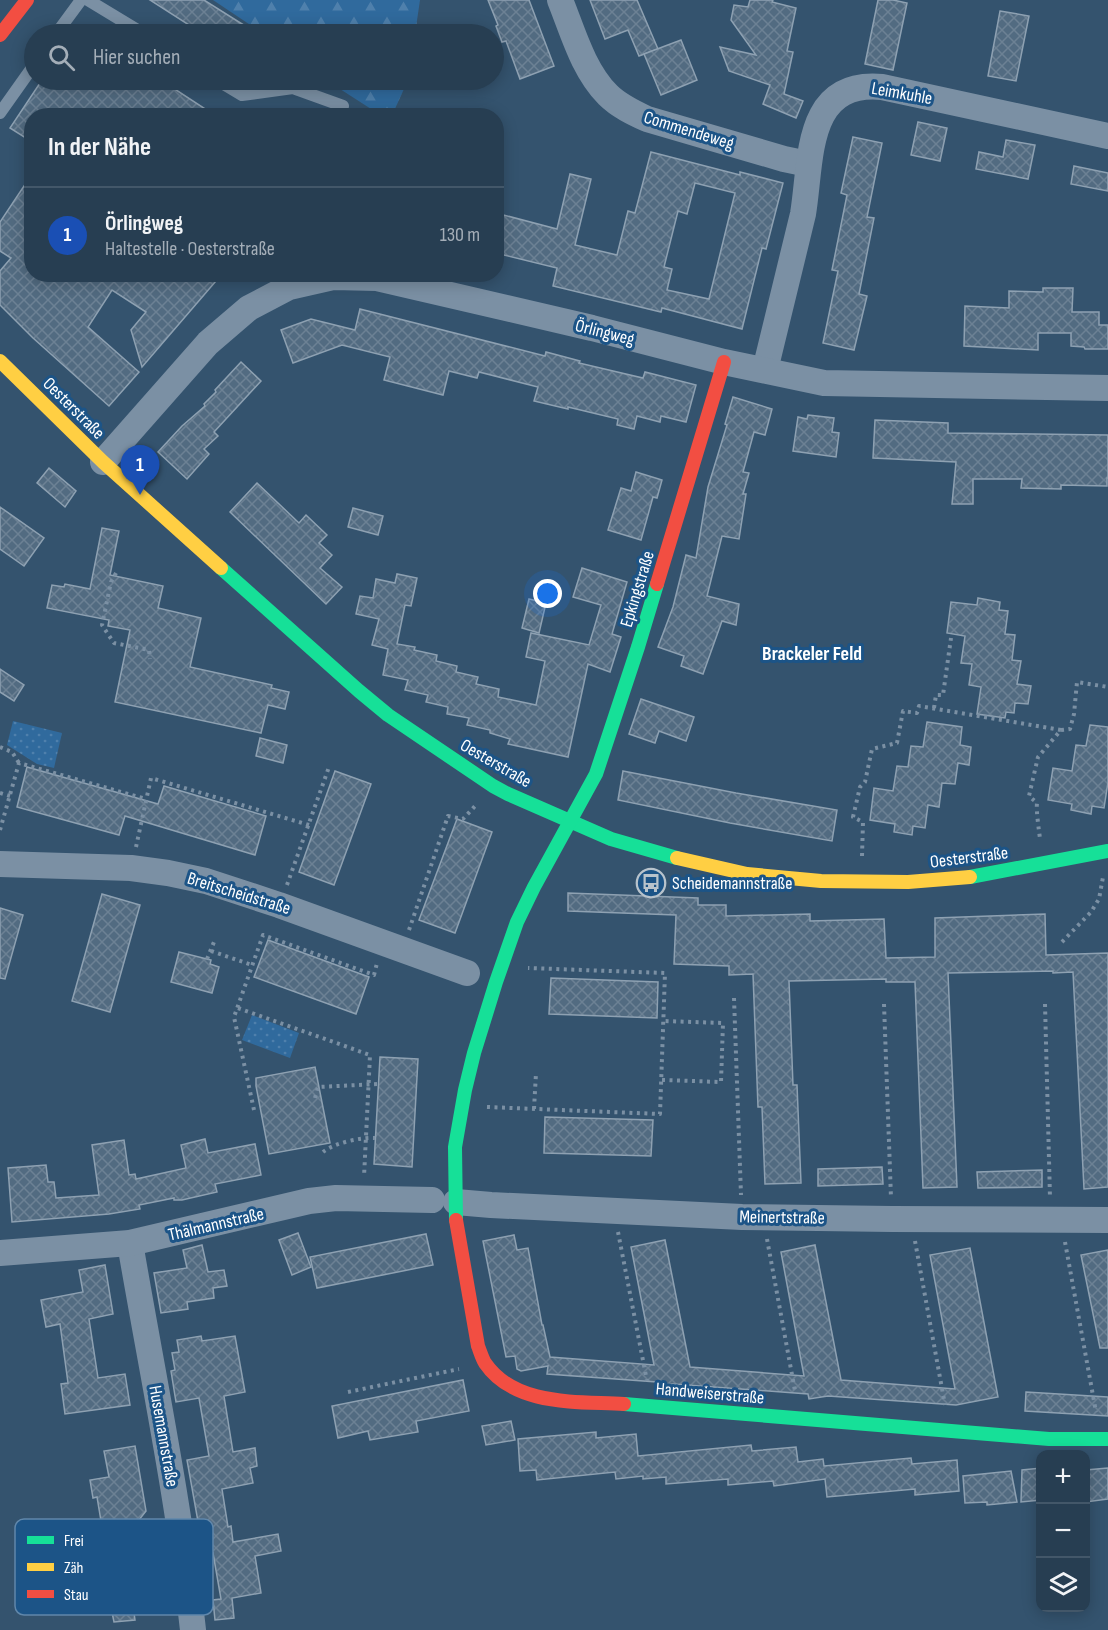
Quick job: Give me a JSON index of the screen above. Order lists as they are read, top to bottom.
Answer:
{
  "streets": {
    "main road": ["Oesterstraße", "Epkingstraße", "Handweiserstraße"],
    "street": [
      "Leimkuhle",
      "Commendeweg",
      "Örlingweg",
      "Breitscheidstraße",
      "Meinertstraße",
      "Thälmannstraße",
      "Husemannstraße"
    ]
  },
  "crossings": [
    ["Leimkuhle", "Commendeweg"],
    ["Leimkuhle", "Örlingweg"],
    ["Örlingweg", "Oesterstraße"],
    ["Örlingweg", "Epkingstraße"],
    ["Oesterstraße", "Epkingstraße"],
    ["Meinertstraße", "Thälmannstraße"],
    ["Meinertstraße", "Handweiserstraße"],
    ["Thälmannstraße", "Handweiserstraße"],
    ["Thälmannstraße", "Husemannstraße"]
  ],
  "districts": ["Brackeler Feld"],
  "places": {
    "bus stop": ["Scheidemannstraße"]
  },
  "legend": ["Frei", "Zäh", "Stau"],
  "page": {
    "search": "Hier suchen",
    "heading": "In der Nähe",
    "list": [
      {
        "mark": "1",
        "name": "Örlingweg",
        "note": "Haltestelle · Oesterstraße",
        "value": "130 m"
      }
    ],
    "pins": "1",
    "map_buttons": ["+", "−"]
  }
}
